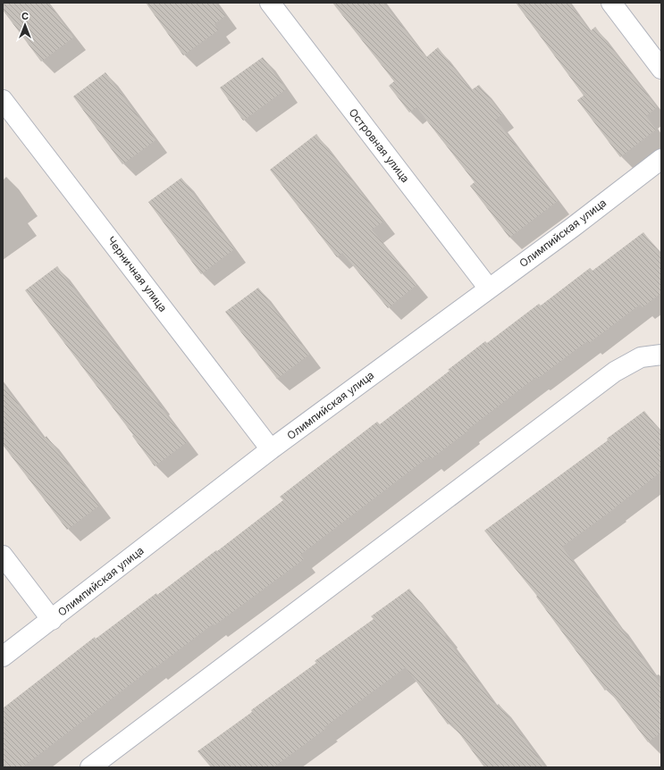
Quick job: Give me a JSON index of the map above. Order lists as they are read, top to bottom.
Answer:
{
  "streets": {
    "street": ["Островная улица", "Олимпийская улица", "Черничная улица"]
  },
  "crossings": [
    ["Островная улица", "Олимпийская улица"],
    ["Олимпийская улица", "Черничная улица"]
  ],
  "north": "top"
}
